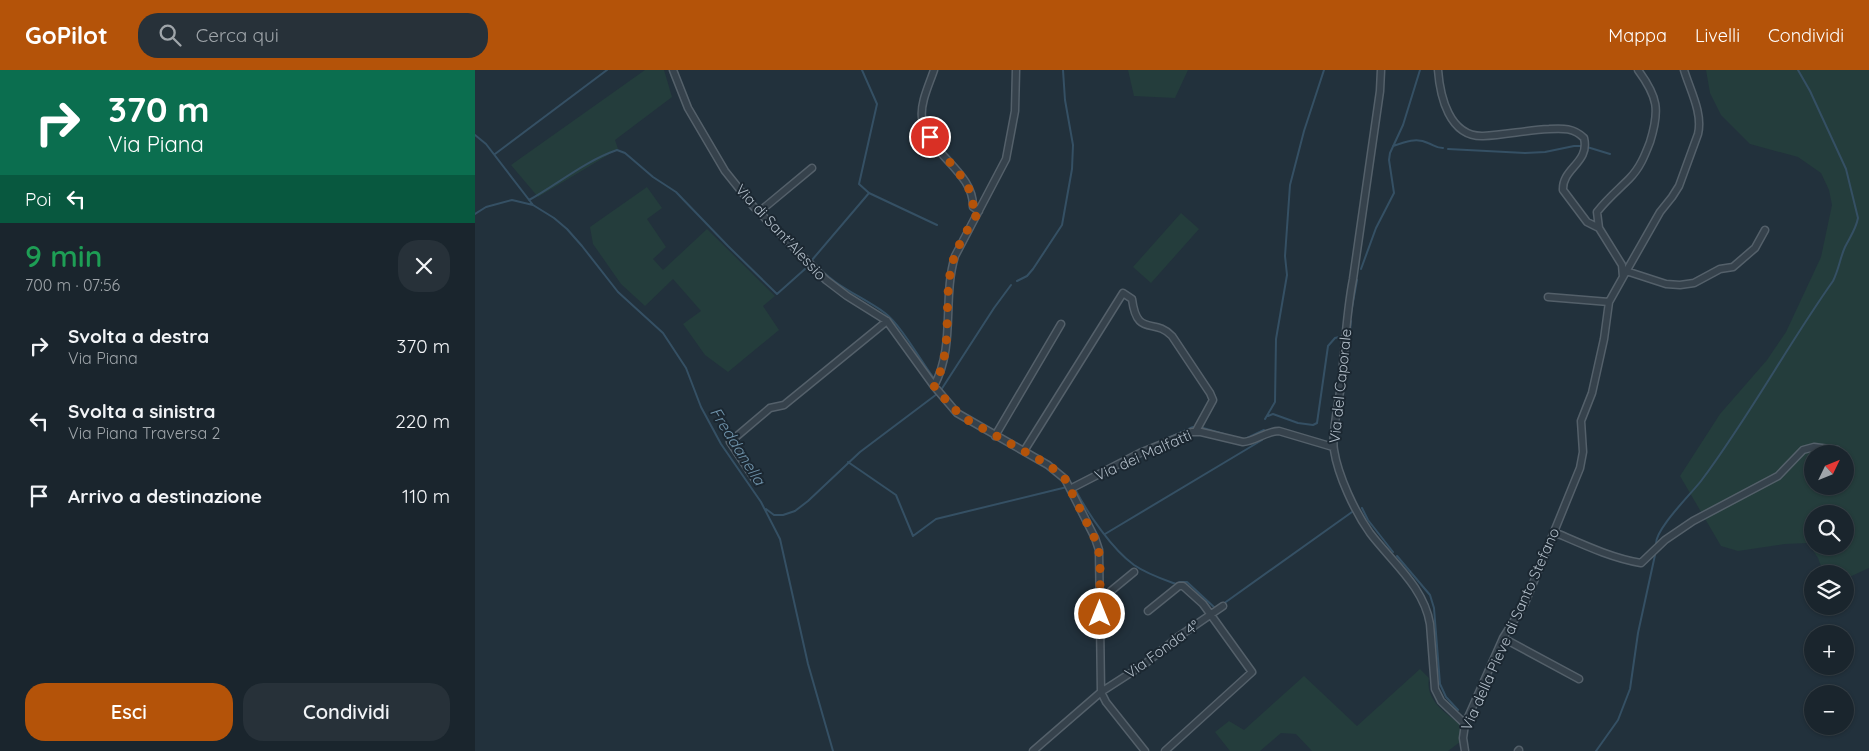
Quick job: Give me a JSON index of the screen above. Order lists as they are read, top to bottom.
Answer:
{
  "streets": {
    "street": [
      "Via di Sant'Alessio",
      "Via del Caporale",
      "Via dei Malfatti",
      "Via della Pieve di Santo Stefano",
      "Via Fonda 4°"
    ]
  },
  "crossings": [
    ["Via di Sant'Alessio", "Via dei Malfatti"],
    ["Via di Sant'Alessio", "Via Fonda 4°"],
    ["Via del Caporale", "Via dei Malfatti"],
    ["Via del Caporale", "Via della Pieve di Santo Stefano"]
  ],
  "water": ["Freddanella"],
  "north": "top right",
  "page": {
    "header": "GoPilot",
    "search": "Cerca qui",
    "nav": ["Mappa", "Livelli", "Condividi"],
    "turn": ["370 m", "Via Piana"],
    "then": "Poi",
    "heading": ["9 min", "700 m · 07:56"],
    "list": [
      {
        "name": "Svolta a destra",
        "note": "Via Piana",
        "value": "370 m"
      },
      {
        "name": "Svolta a sinistra",
        "note": "Via Piana Traversa 2",
        "value": "220 m"
      },
      {
        "name": "Arrivo a destinazione",
        "value": "110 m"
      }
    ],
    "map_buttons": ["+", "−"],
    "buttons": ["Esci", "Condividi"]
  }
}
